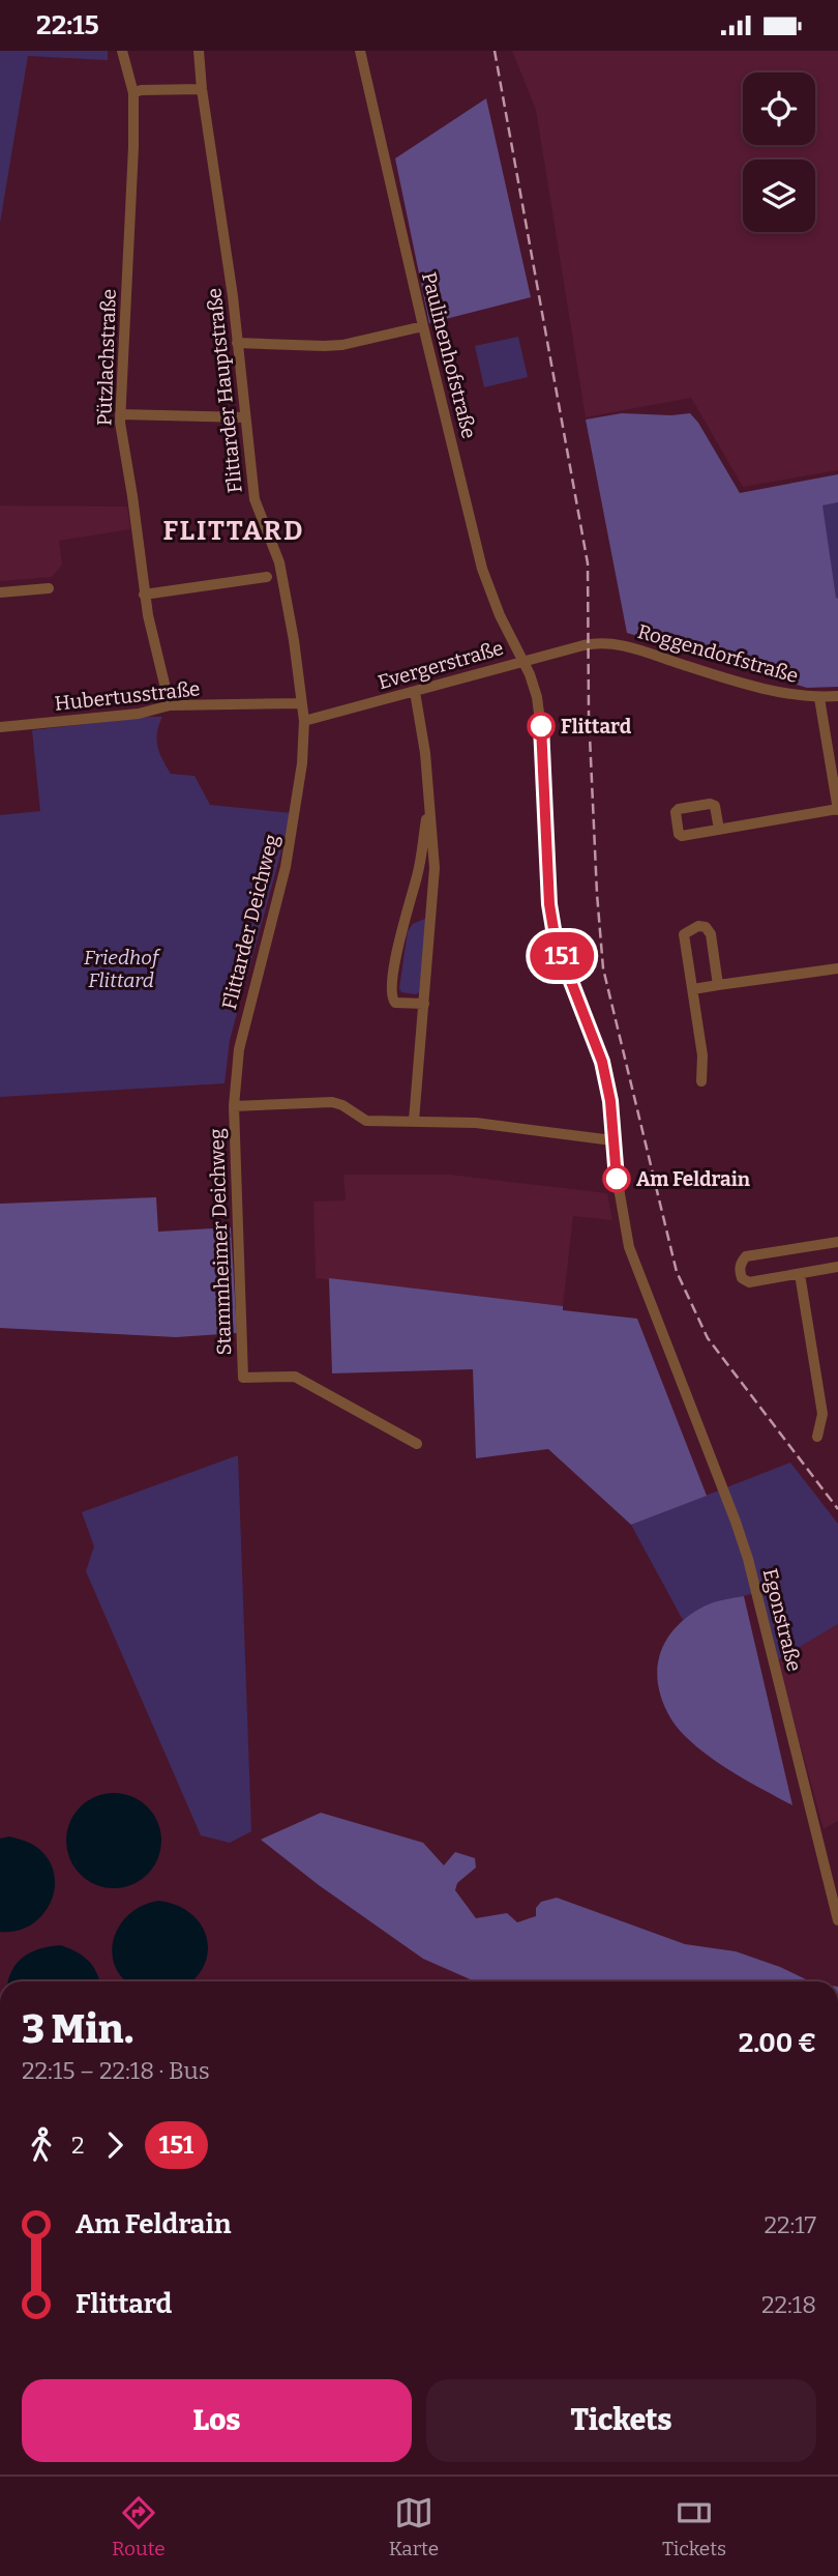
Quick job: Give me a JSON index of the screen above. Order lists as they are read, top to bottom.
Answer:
{
  "streets": {
    "street": [
      "Paulinenhofstraße",
      "Pützlachstraße",
      "Flittarder Hauptstraße",
      "Roggendorfstraße",
      "Evergerstraße",
      "Hubertusstraße",
      "Flittarder Deichweg",
      "Stammheimer Deichweg",
      "Egonstraße"
    ]
  },
  "crossings": [
    ["Paulinenhofstraße", "Evergerstraße"],
    ["Paulinenhofstraße", "Egonstraße"],
    ["Pützlachstraße", "Hubertusstraße"],
    ["Flittarder Hauptstraße", "Evergerstraße"],
    ["Flittarder Hauptstraße", "Hubertusstraße"],
    ["Flittarder Hauptstraße", "Flittarder Deichweg"],
    ["Roggendorfstraße", "Evergerstraße"],
    ["Evergerstraße", "Flittarder Deichweg"],
    ["Flittarder Deichweg", "Stammheimer Deichweg"]
  ],
  "districts": ["FLITTARD"],
  "parks": ["Friedhof Flittard"],
  "places": ["Flittard", "Am Feldrain"],
  "lines": ["bus line 151"],
  "page": {
    "status": "22:15",
    "on_map": "151",
    "heading": ["3 Min.", "22:15 – 22:18 · Bus", "2.00 €"],
    "legs": ["2", "151"],
    "list": [
      {
        "name": "Am Feldrain",
        "value": "22:17"
      },
      {
        "name": "Flittard",
        "value": "22:18"
      }
    ],
    "buttons": ["Los", "Tickets"],
    "tabs": ["Route", "Karte", "Tickets"]
  }
}
